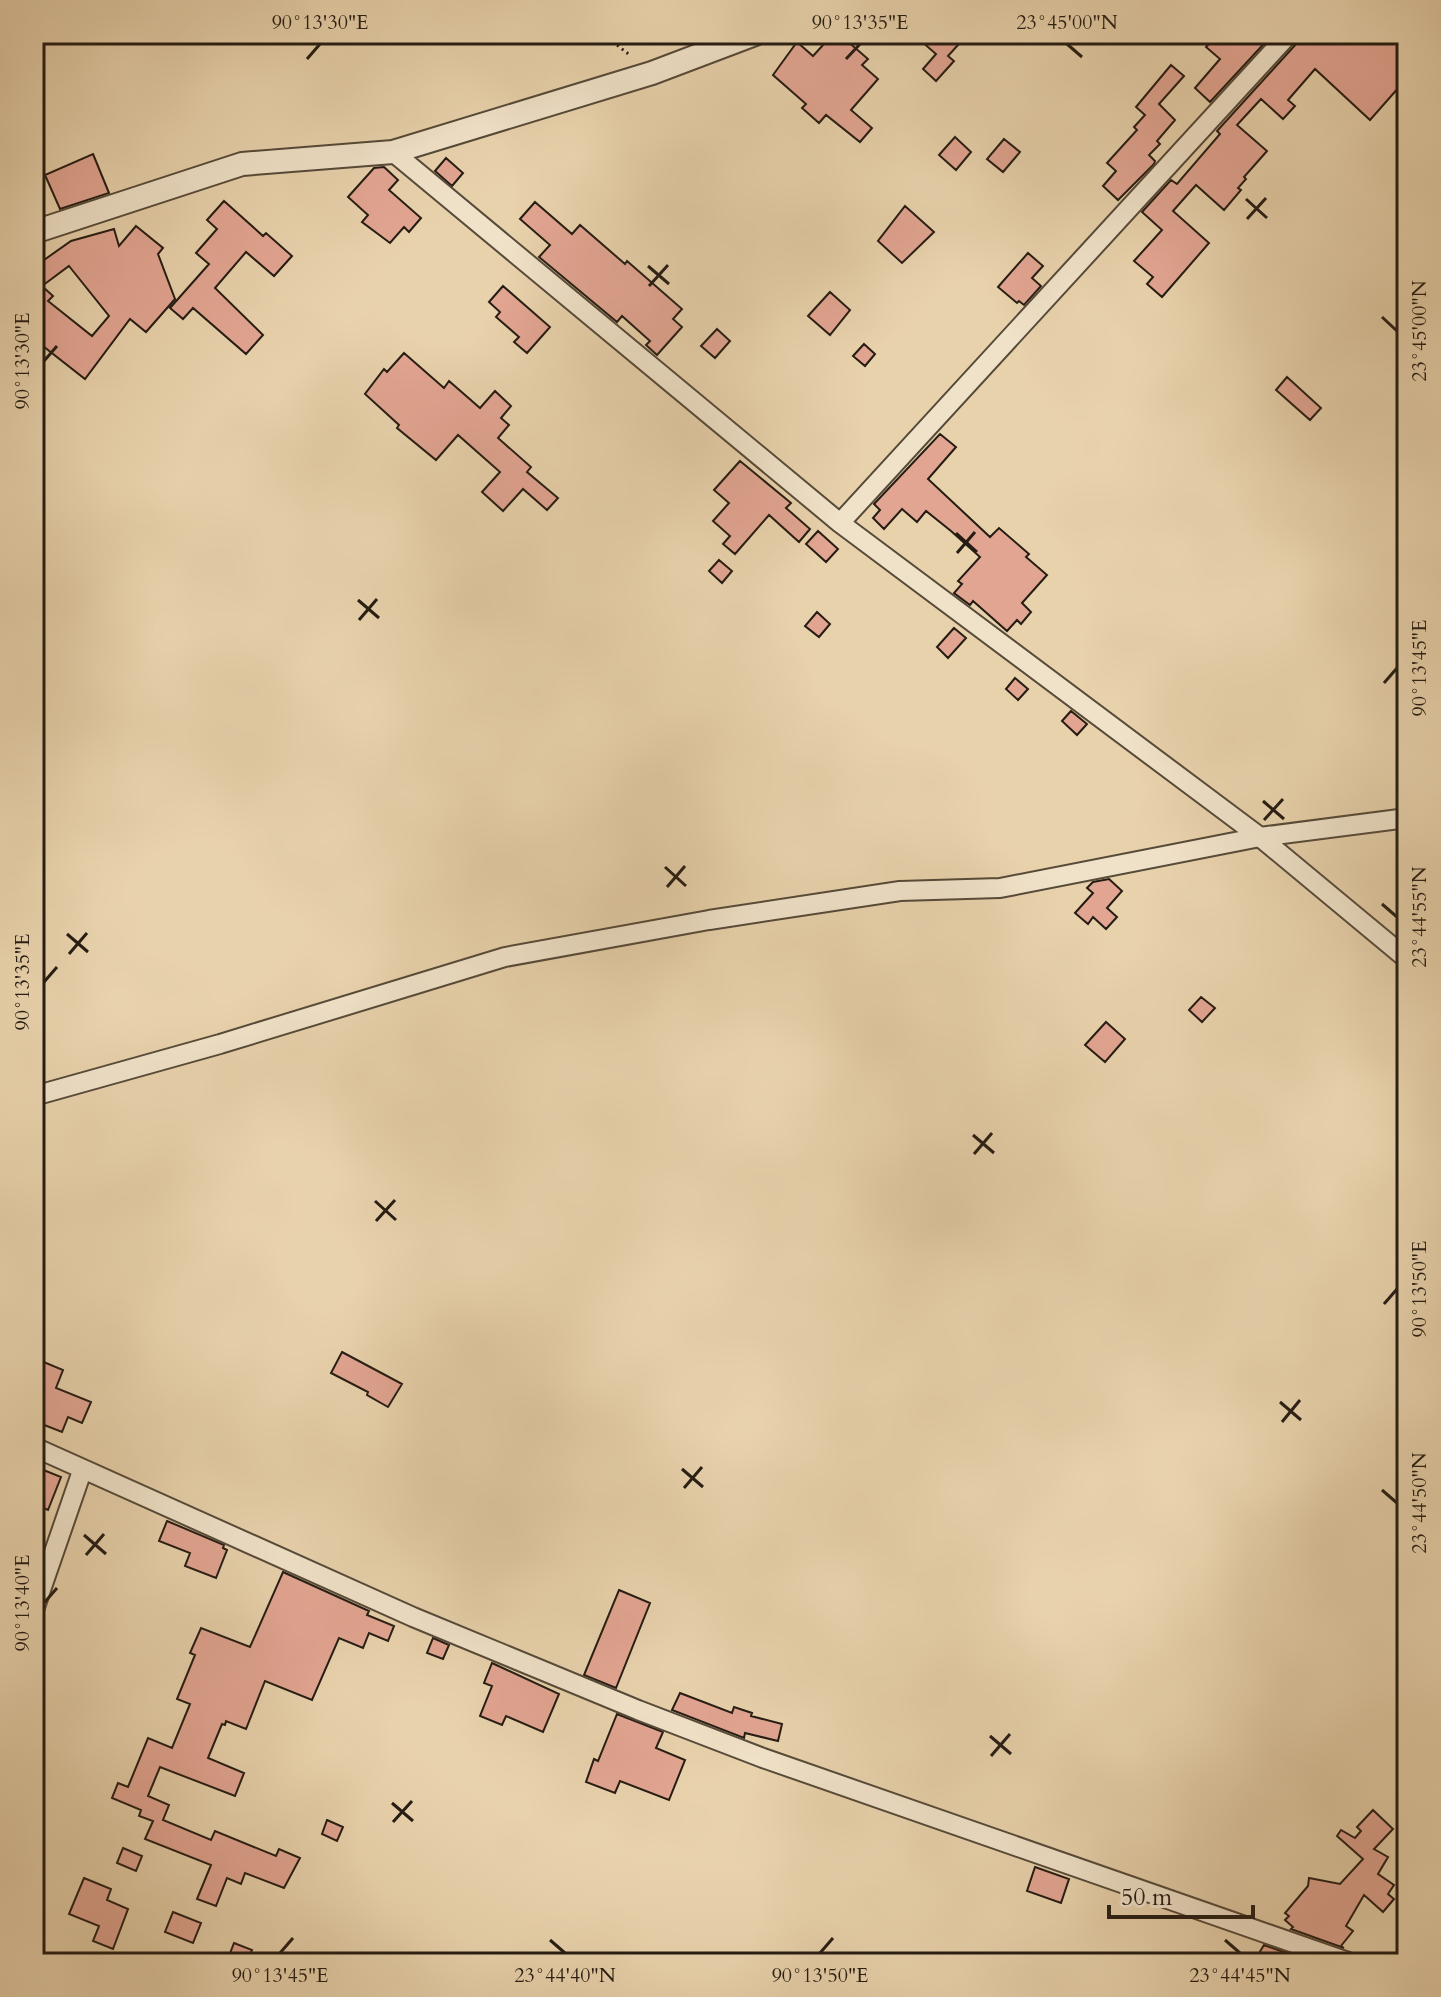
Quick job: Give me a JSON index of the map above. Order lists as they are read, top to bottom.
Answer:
{
  "scale_bar": "50 m",
  "coordinates": [
    "90°13'30\"E",
    "90°13'35\"E",
    "23°45'00\"N",
    "90°13'45\"E",
    "23°44'55\"N",
    "90°13'50\"E",
    "23°44'50\"N",
    "90°13'40\"E",
    "23°44'40\"N",
    "23°44'45\"N"
  ]
}
